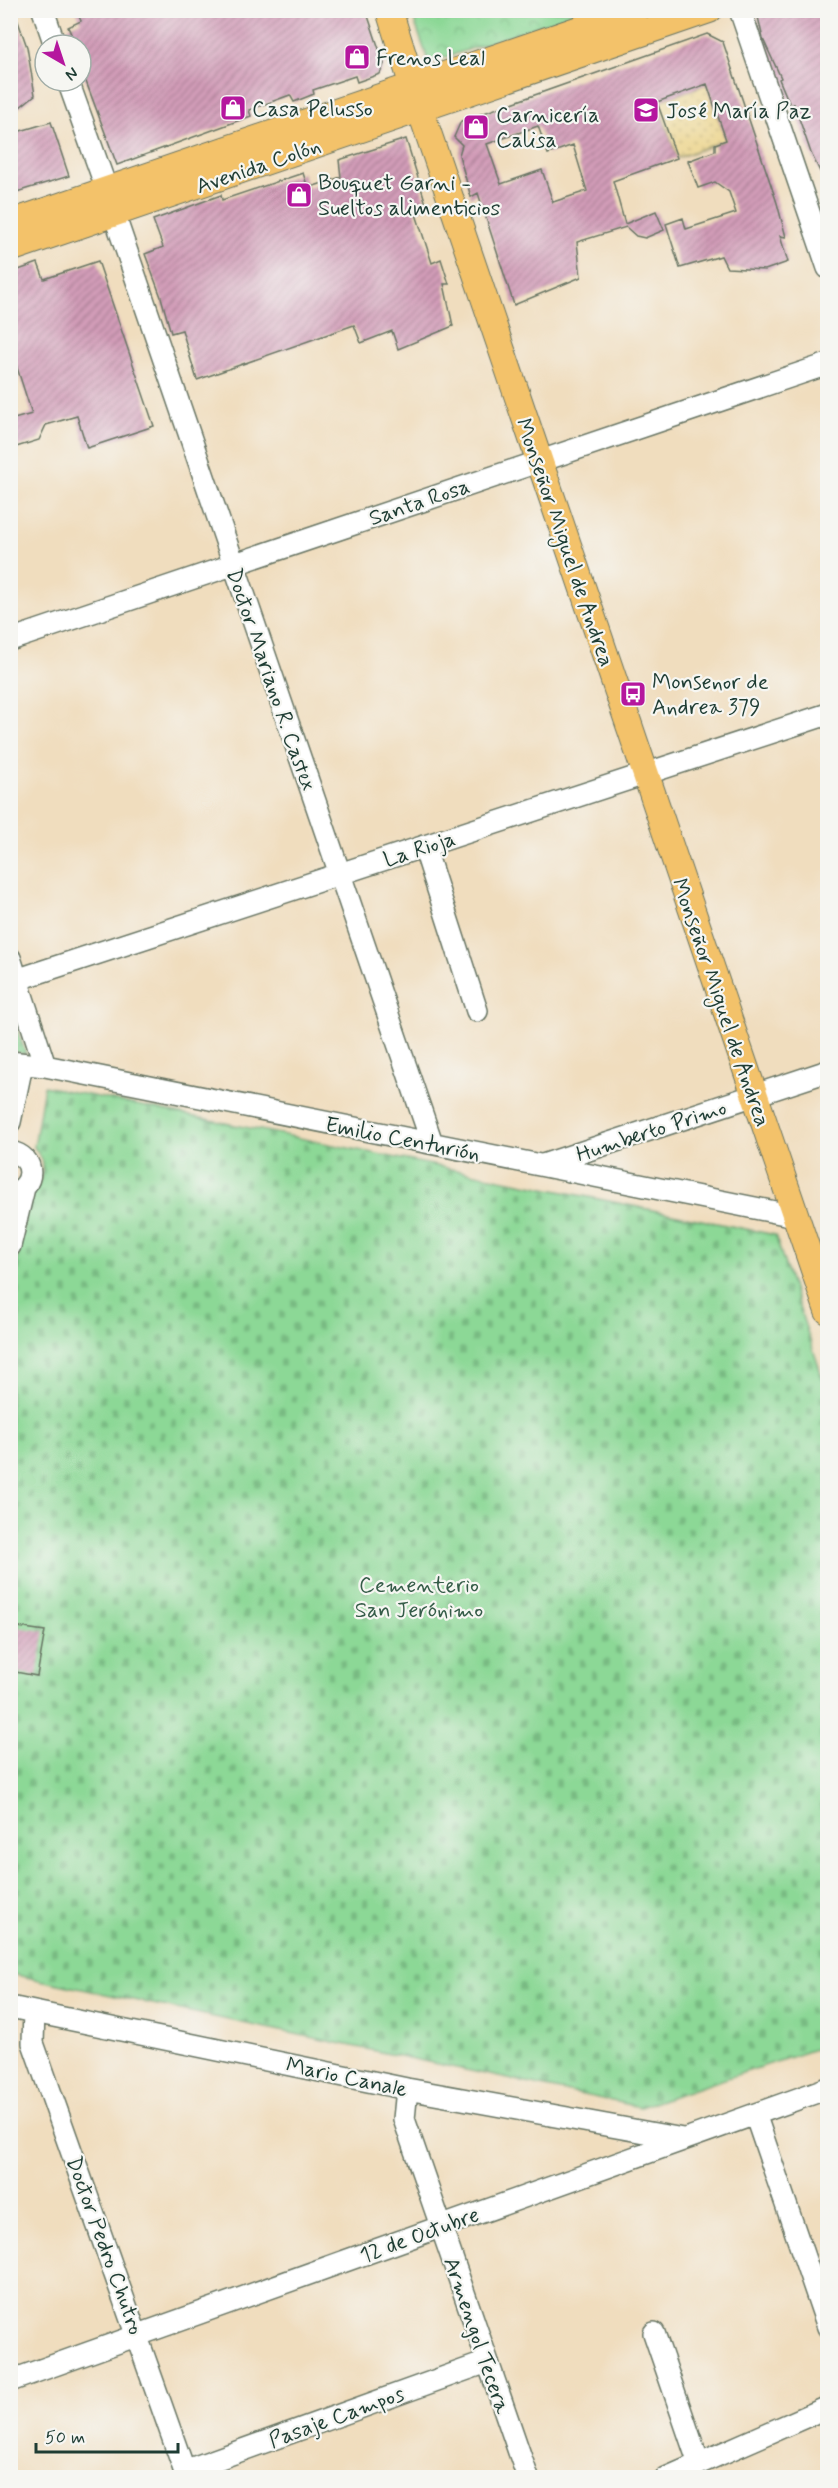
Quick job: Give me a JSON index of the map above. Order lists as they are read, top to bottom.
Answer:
{
  "streets": {
    "main road": ["Avenida Colón", "Monseñor Miguel de Andrea"],
    "street": [
      "Santa Rosa",
      "Doctor Mariano R. Castex",
      "La Rioja",
      "Humberto Primo",
      "Emilio Centurión",
      "Mario Canale",
      "12 de Octubre",
      "Doctor Pedro Chutro",
      "Armengol Tecera",
      "Pasaje Campos"
    ]
  },
  "crossings": [
    ["Avenida Colón", "Monseñor Miguel de Andrea"],
    ["Avenida Colón", "Doctor Mariano R. Castex"],
    ["Santa Rosa", "Monseñor Miguel de Andrea"],
    ["Santa Rosa", "Doctor Mariano R. Castex"],
    ["Monseñor Miguel de Andrea", "La Rioja"],
    ["Monseñor Miguel de Andrea", "Humberto Primo"],
    ["Monseñor Miguel de Andrea", "Emilio Centurión"],
    ["Doctor Mariano R. Castex", "La Rioja"],
    ["Doctor Mariano R. Castex", "Emilio Centurión"],
    ["Humberto Primo", "Emilio Centurión"],
    ["Mario Canale", "12 de Octubre"],
    ["Mario Canale", "Doctor Pedro Chutro"],
    ["Mario Canale", "Armengol Tecera"],
    ["12 de Octubre", "Doctor Pedro Chutro"],
    ["12 de Octubre", "Armengol Tecera"],
    ["Doctor Pedro Chutro", "Pasaje Campos"],
    ["Armengol Tecera", "Pasaje Campos"]
  ],
  "parks": ["Cementerio San Jerónimo"],
  "places": {
    "shop": [
      "Frenos Leal",
      "Casa Pelusso",
      "Carnicería Calisa",
      "Bouquet Garni - Sueltos alimenticios"
    ],
    "school or university": ["José María Paz"],
    "bus stop": ["Monsenor de Andrea 379"]
  },
  "scale_bar": "50 m",
  "north": "bottom right"
}
